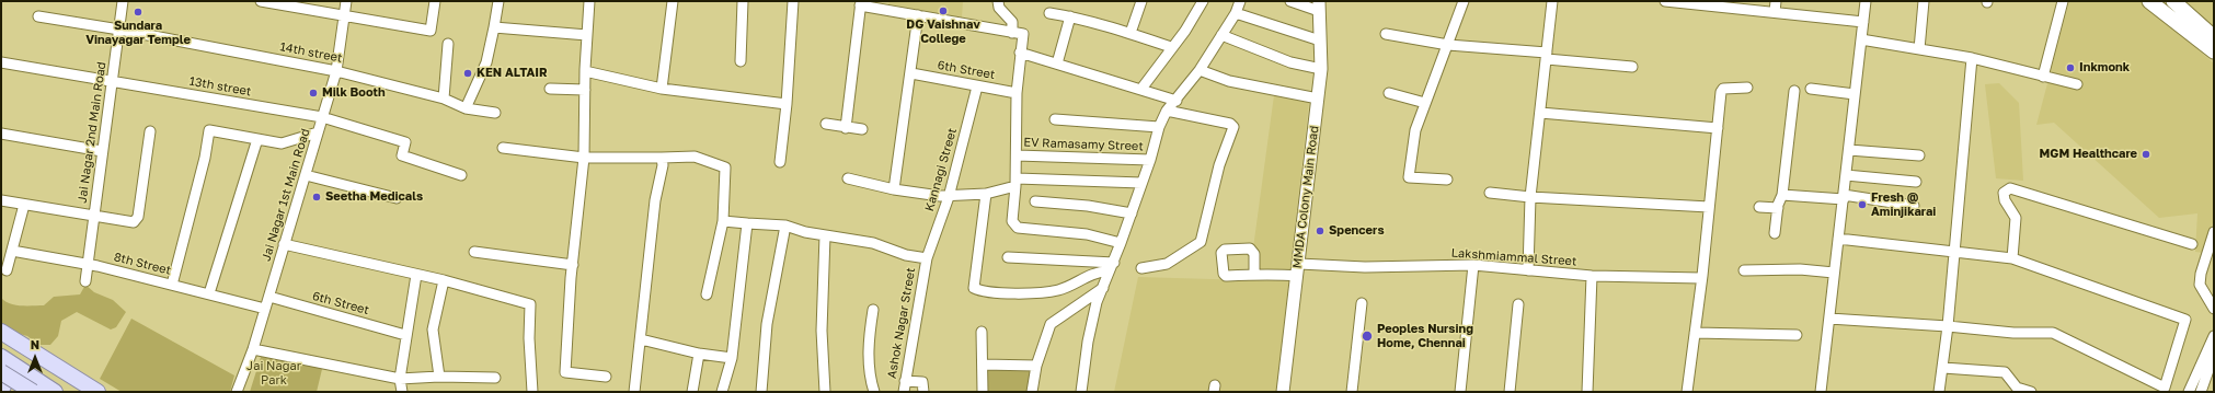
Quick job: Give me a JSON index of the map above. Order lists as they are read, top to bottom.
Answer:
{
  "streets": {
    "street": [
      "14th street",
      "6th Street",
      "13th street",
      "Jai Nagar 2nd Main Road",
      "EV Ramasamy Street",
      "Kannagi Street",
      "Jai Nagar 1st Main Road",
      "MMDA Colony Main Road",
      "Lakshmiammal Street",
      "8th Street",
      "Ashok Nagar Street"
    ]
  },
  "crossings": [
    ["14th street", "Jai Nagar 2nd Main Road"],
    ["14th street", "Jai Nagar 1st Main Road"],
    ["6th Street", "Kannagi Street"],
    ["6th Street", "Jai Nagar 1st Main Road"],
    ["13th street", "Jai Nagar 2nd Main Road"],
    ["13th street", "Jai Nagar 1st Main Road"],
    ["Jai Nagar 2nd Main Road", "8th Street"],
    ["Kannagi Street", "Ashok Nagar Street"],
    ["Jai Nagar 1st Main Road", "8th Street"],
    ["MMDA Colony Main Road", "Lakshmiammal Street"]
  ],
  "parks": ["Jai Nagar Park"],
  "places": [
    "DG Vaishnav College",
    "Sundara Vinayagar Temple",
    "Inkmonk",
    "KEN ALTAIR",
    "Milk Booth",
    "MGM Healthcare",
    "Seetha Medicals",
    "Fresh @ Aminjikarai",
    "Spencers",
    "Peoples Nursing Home, Chennai"
  ],
  "north": "top"
}
